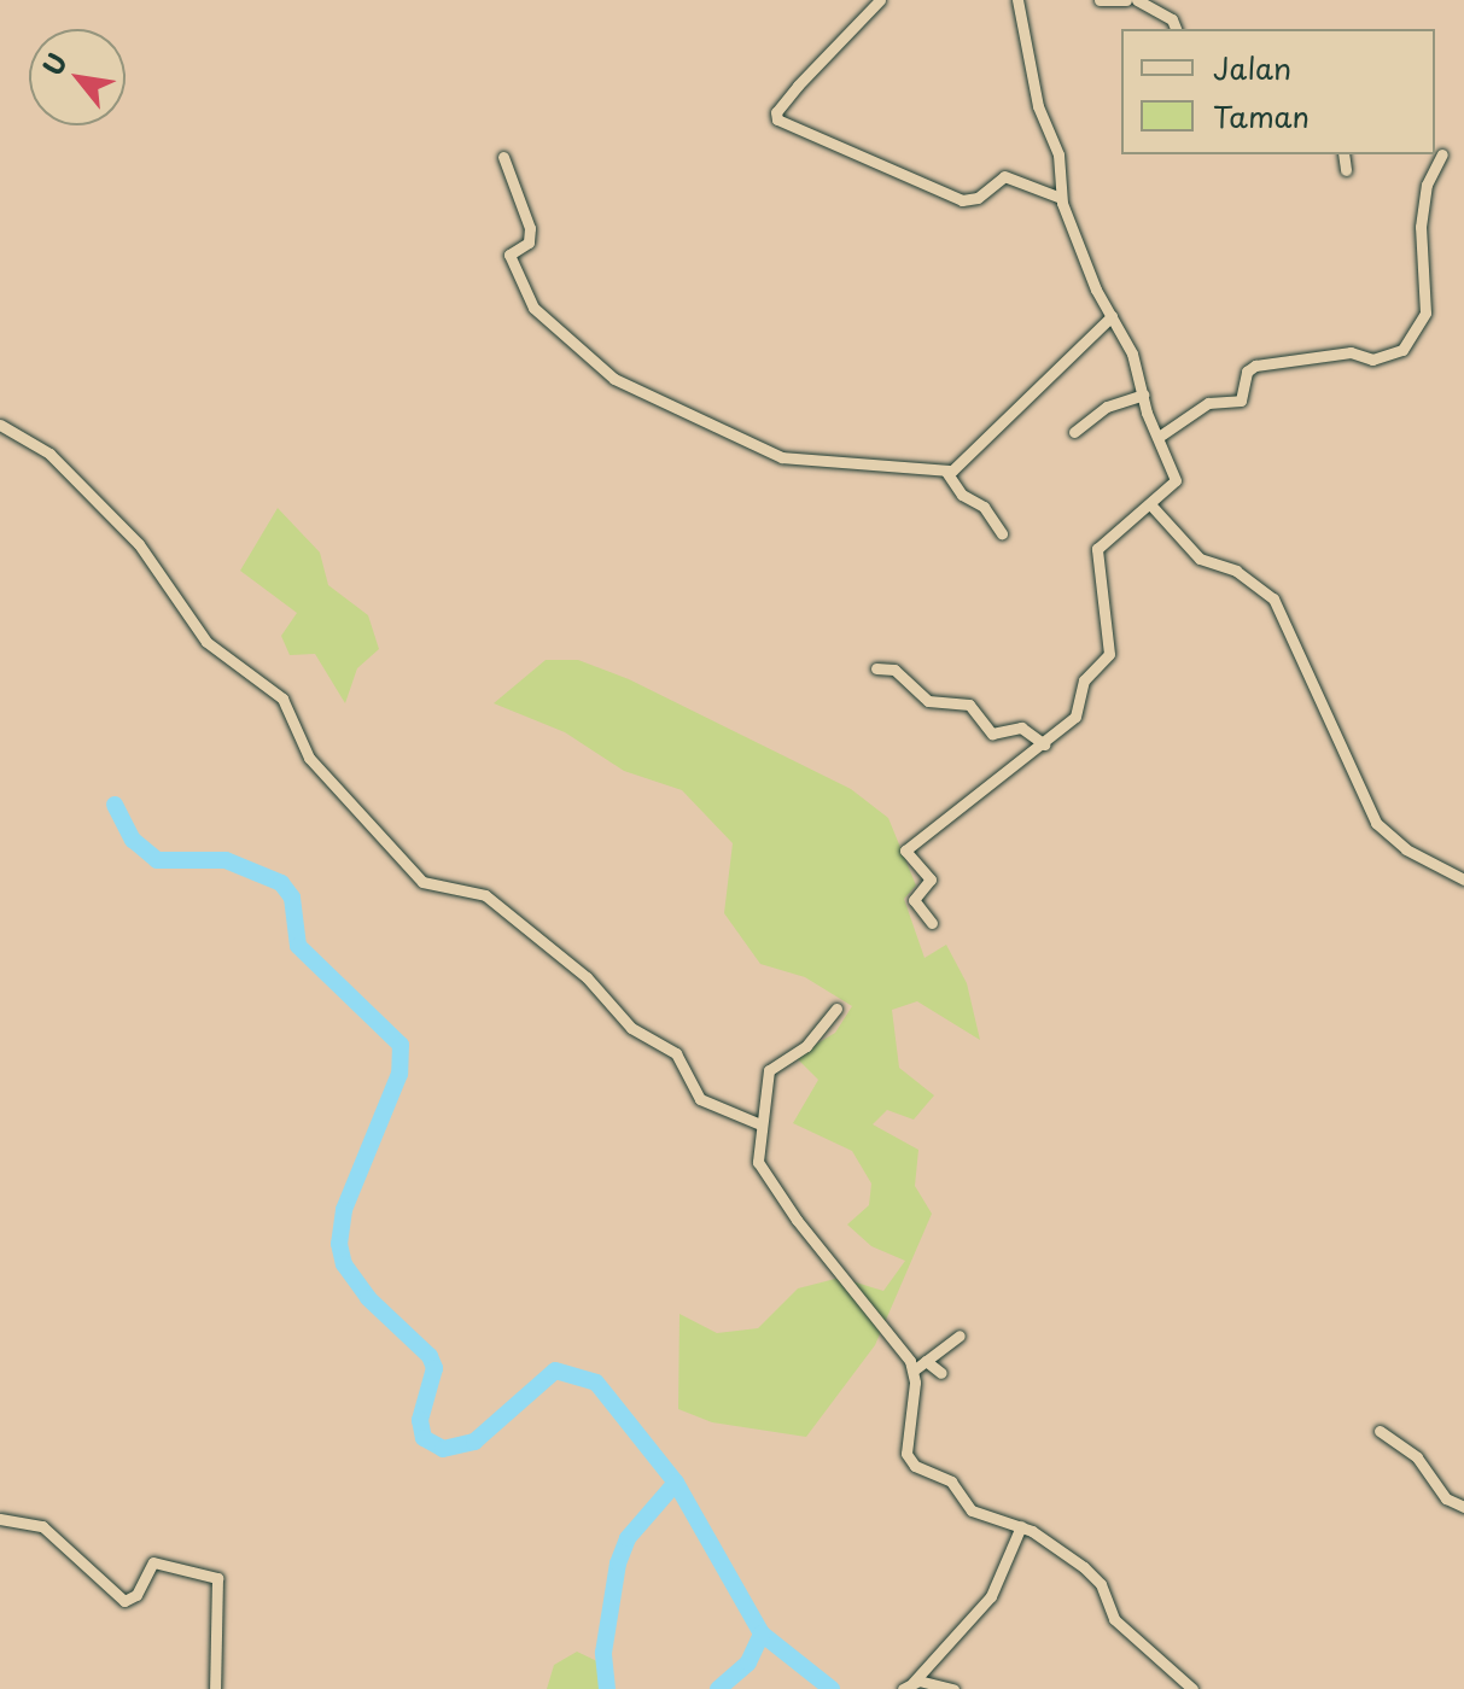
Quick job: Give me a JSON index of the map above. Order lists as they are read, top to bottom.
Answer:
{
  "legend": ["Jalan", "Taman"],
  "north": "top left"
}
